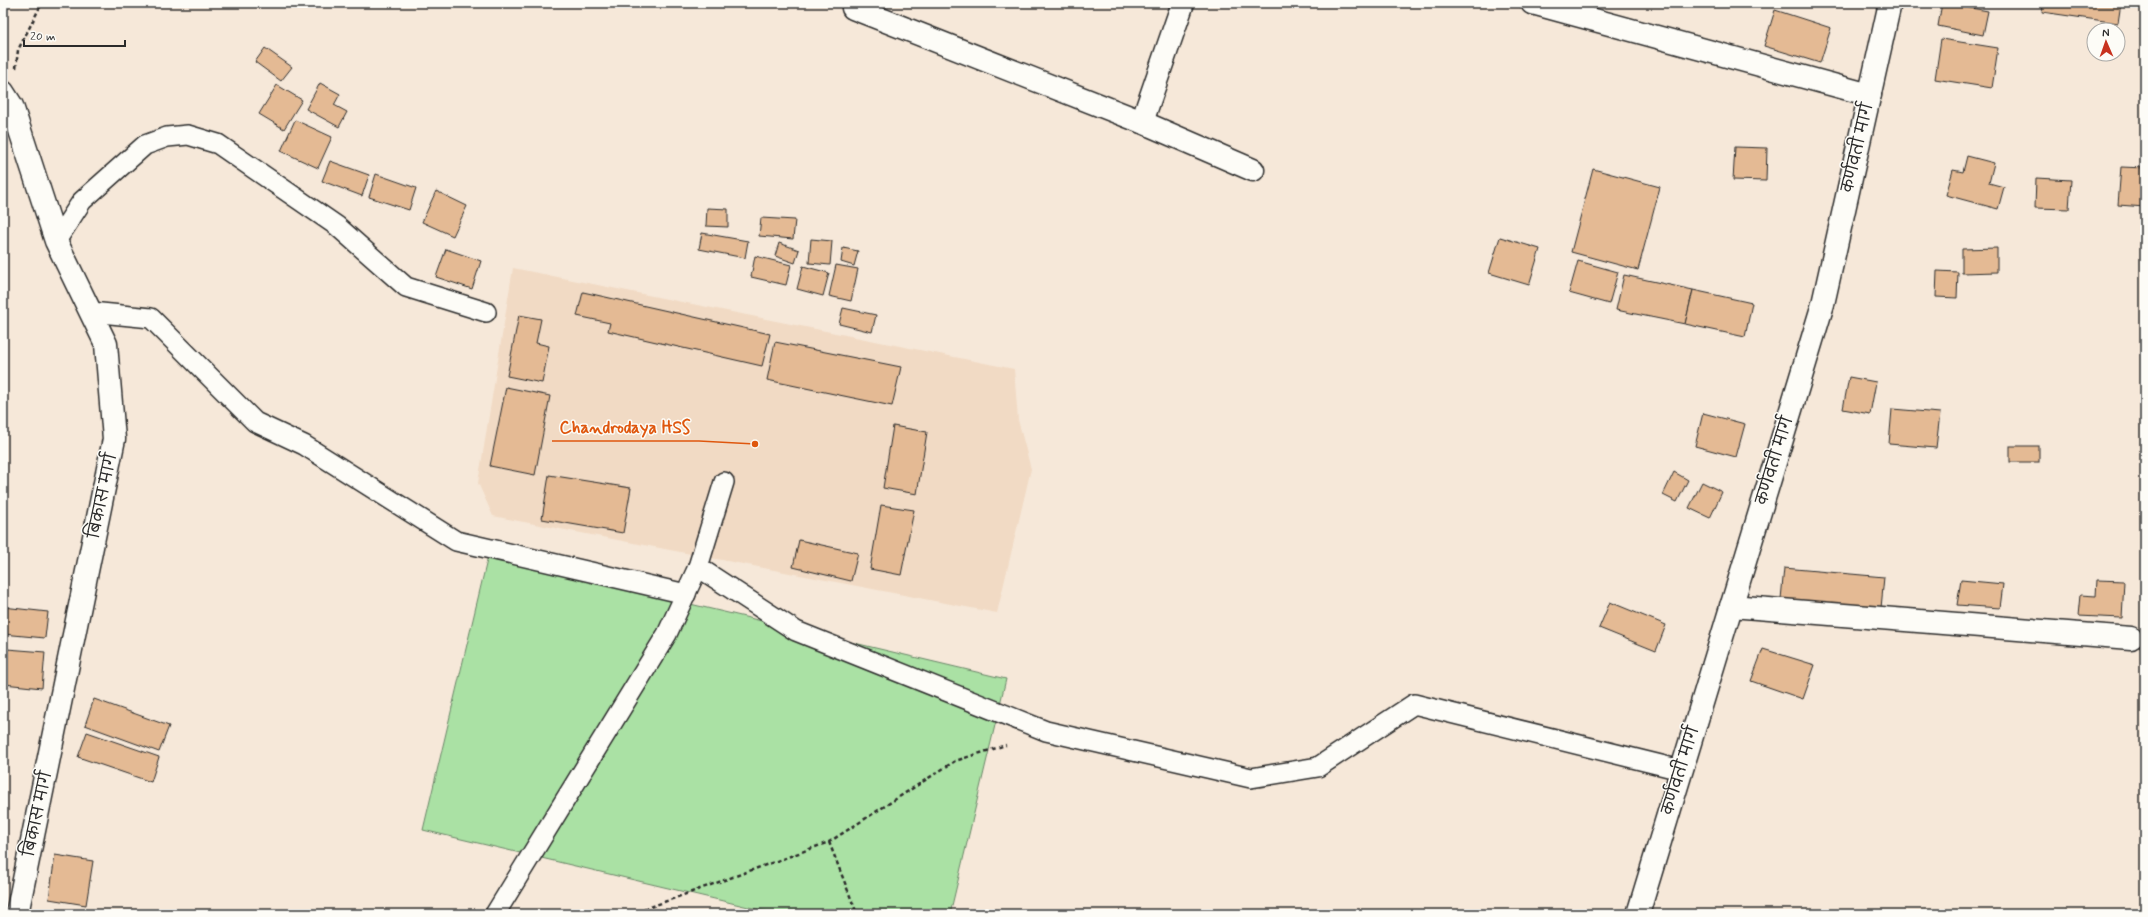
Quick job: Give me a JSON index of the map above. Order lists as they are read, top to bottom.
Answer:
{
  "streets": {
    "street": ["कर्णवती मार्ग", "बिकास मार्ग"]
  },
  "places": ["Chandrodaya HSS"],
  "scale_bar": "20 m",
  "north": "top"
}
